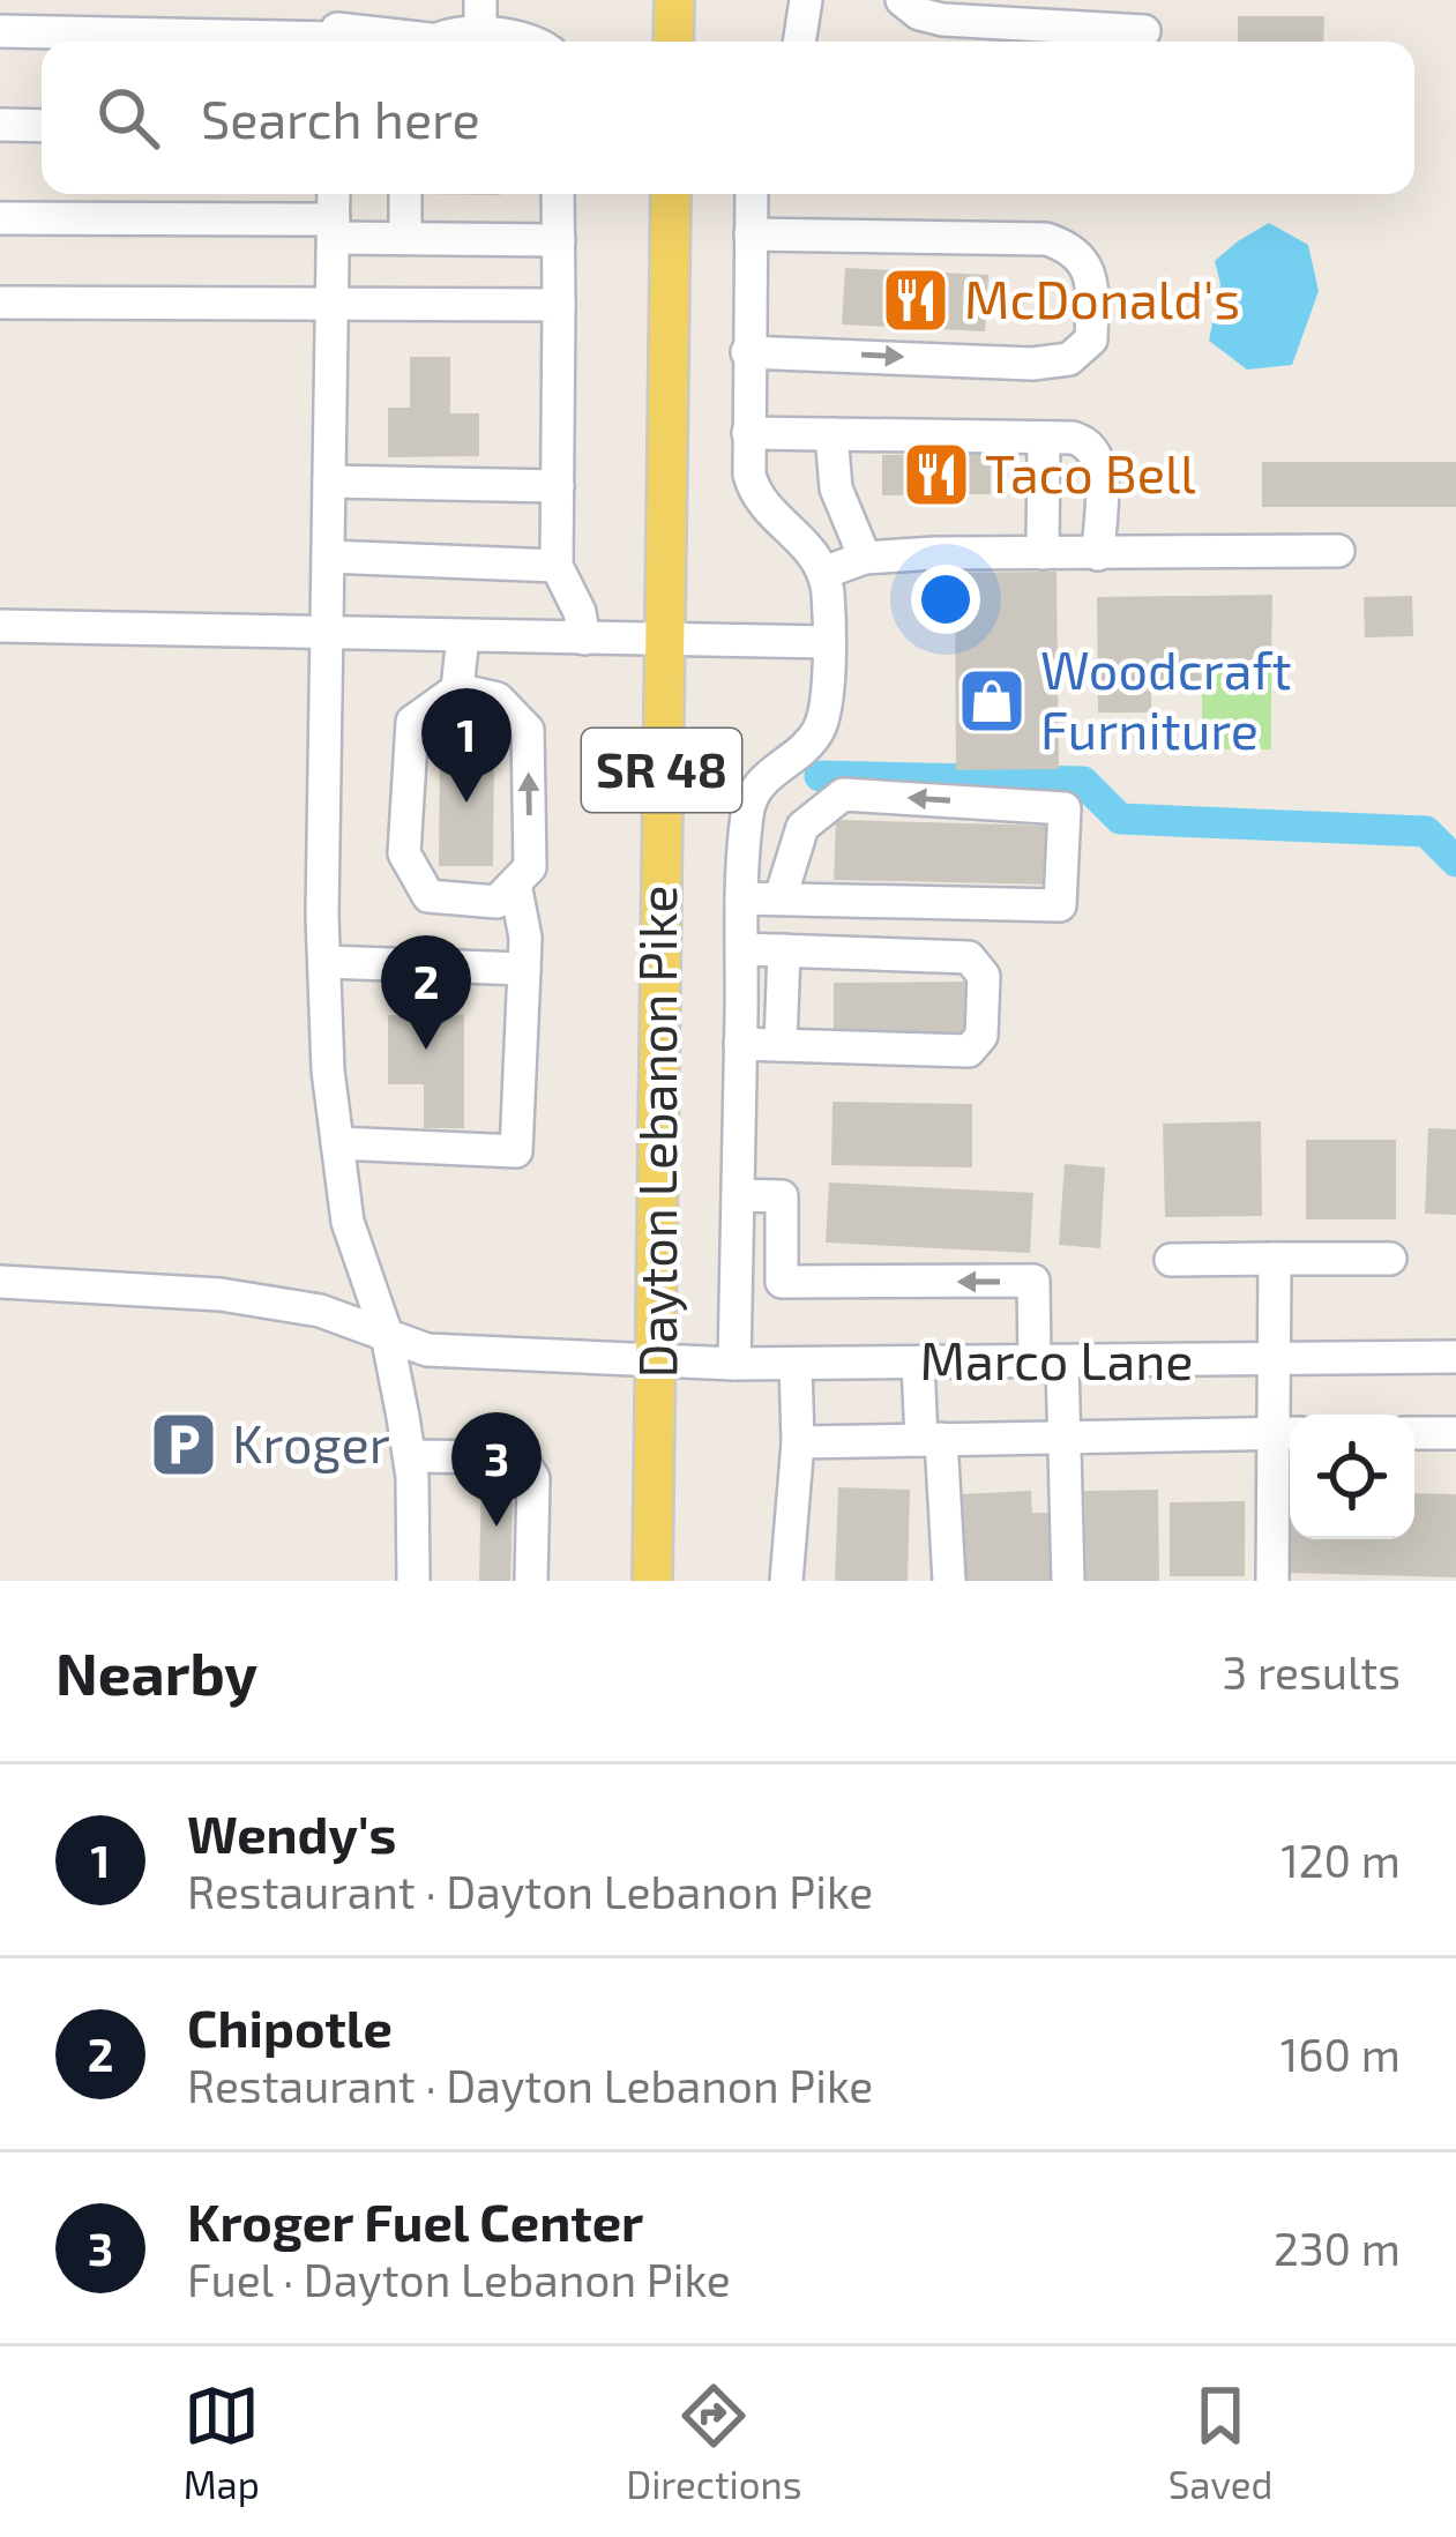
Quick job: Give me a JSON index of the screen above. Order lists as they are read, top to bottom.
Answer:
{
  "streets": {
    "main road": ["SR 48", "Dayton Lebanon Pike"],
    "street": ["Marco Lane"]
  },
  "crossings": [
    ["Dayton Lebanon Pike", "Marco Lane"]
  ],
  "places": {
    "restaurant": ["McDonald's", "Taco Bell"],
    "shop": ["Woodcraft Furniture"],
    "parking": ["Kroger"]
  },
  "page": {
    "search": "Search here",
    "pins": ["1", "2", "3"],
    "heading": ["Nearby", "3 results"],
    "list": [
      {
        "mark": "1",
        "name": "Wendy's",
        "note": "Restaurant · Dayton Lebanon Pike",
        "value": "120 m"
      },
      {
        "mark": "2",
        "name": "Chipotle",
        "note": "Restaurant · Dayton Lebanon Pike",
        "value": "160 m"
      },
      {
        "mark": "3",
        "name": "Kroger Fuel Center",
        "note": "Fuel · Dayton Lebanon Pike",
        "value": "230 m"
      }
    ],
    "nav": ["Map", "Directions", "Saved"]
  }
}
